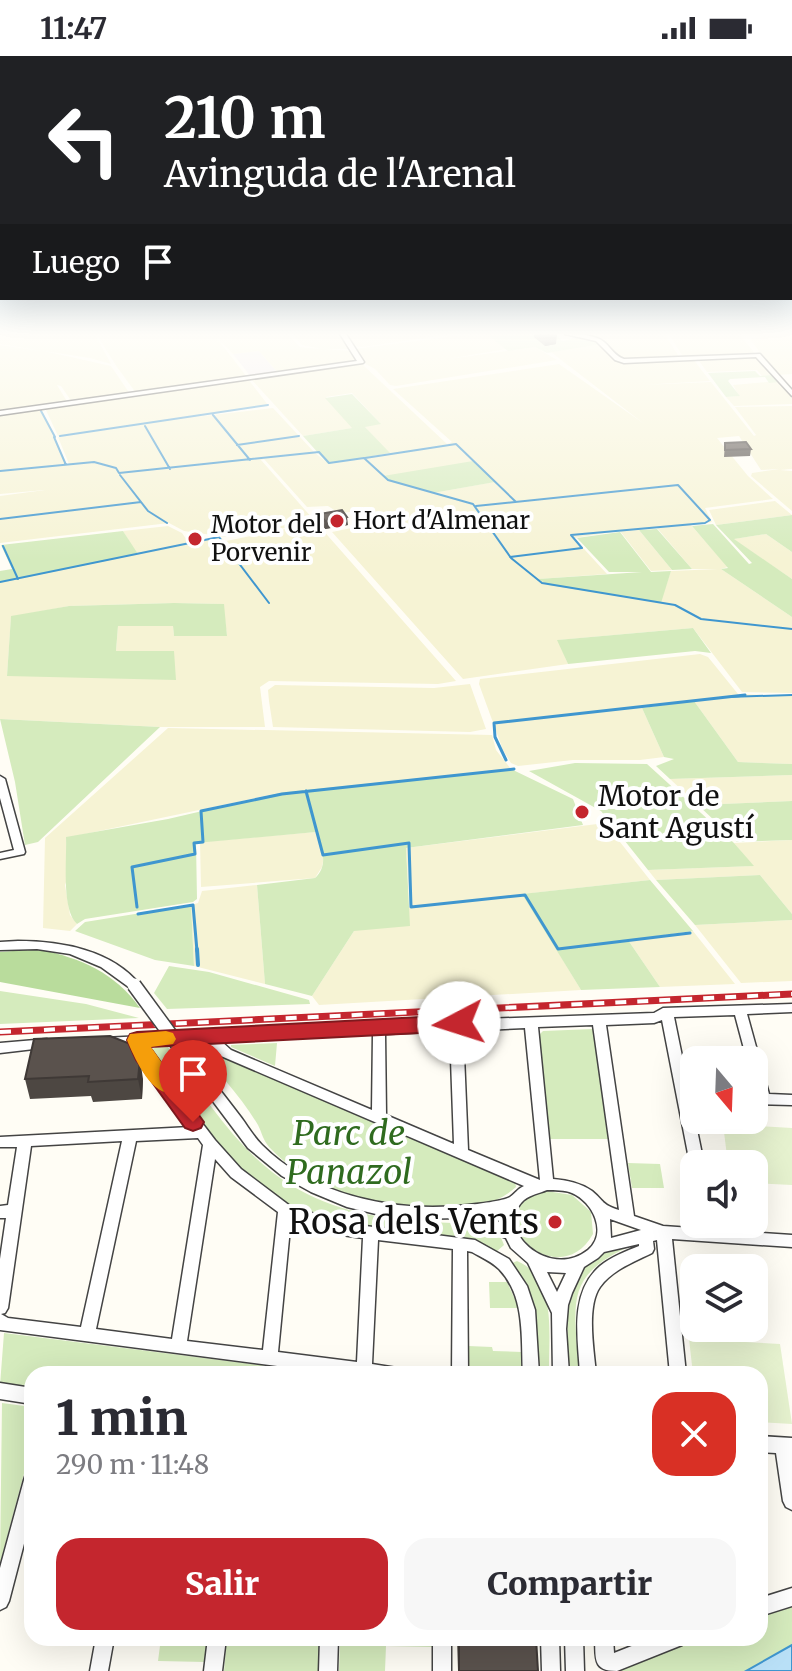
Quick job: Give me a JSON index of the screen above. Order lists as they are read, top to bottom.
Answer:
{
  "parks": ["Parc de Panazol"],
  "places": [
    "Hort d'Almenar",
    "Motor del Porvenir",
    "Motor de Sant Agustí",
    "Rosa dels Vents"
  ],
  "north": "bottom",
  "page": {
    "status": "11:47",
    "turn": ["210 m", "Avinguda de l'Arenal"],
    "then": "Luego",
    "heading": ["1 min", "290 m · 11:48"],
    "buttons": ["Salir", "Compartir"]
  }
}
